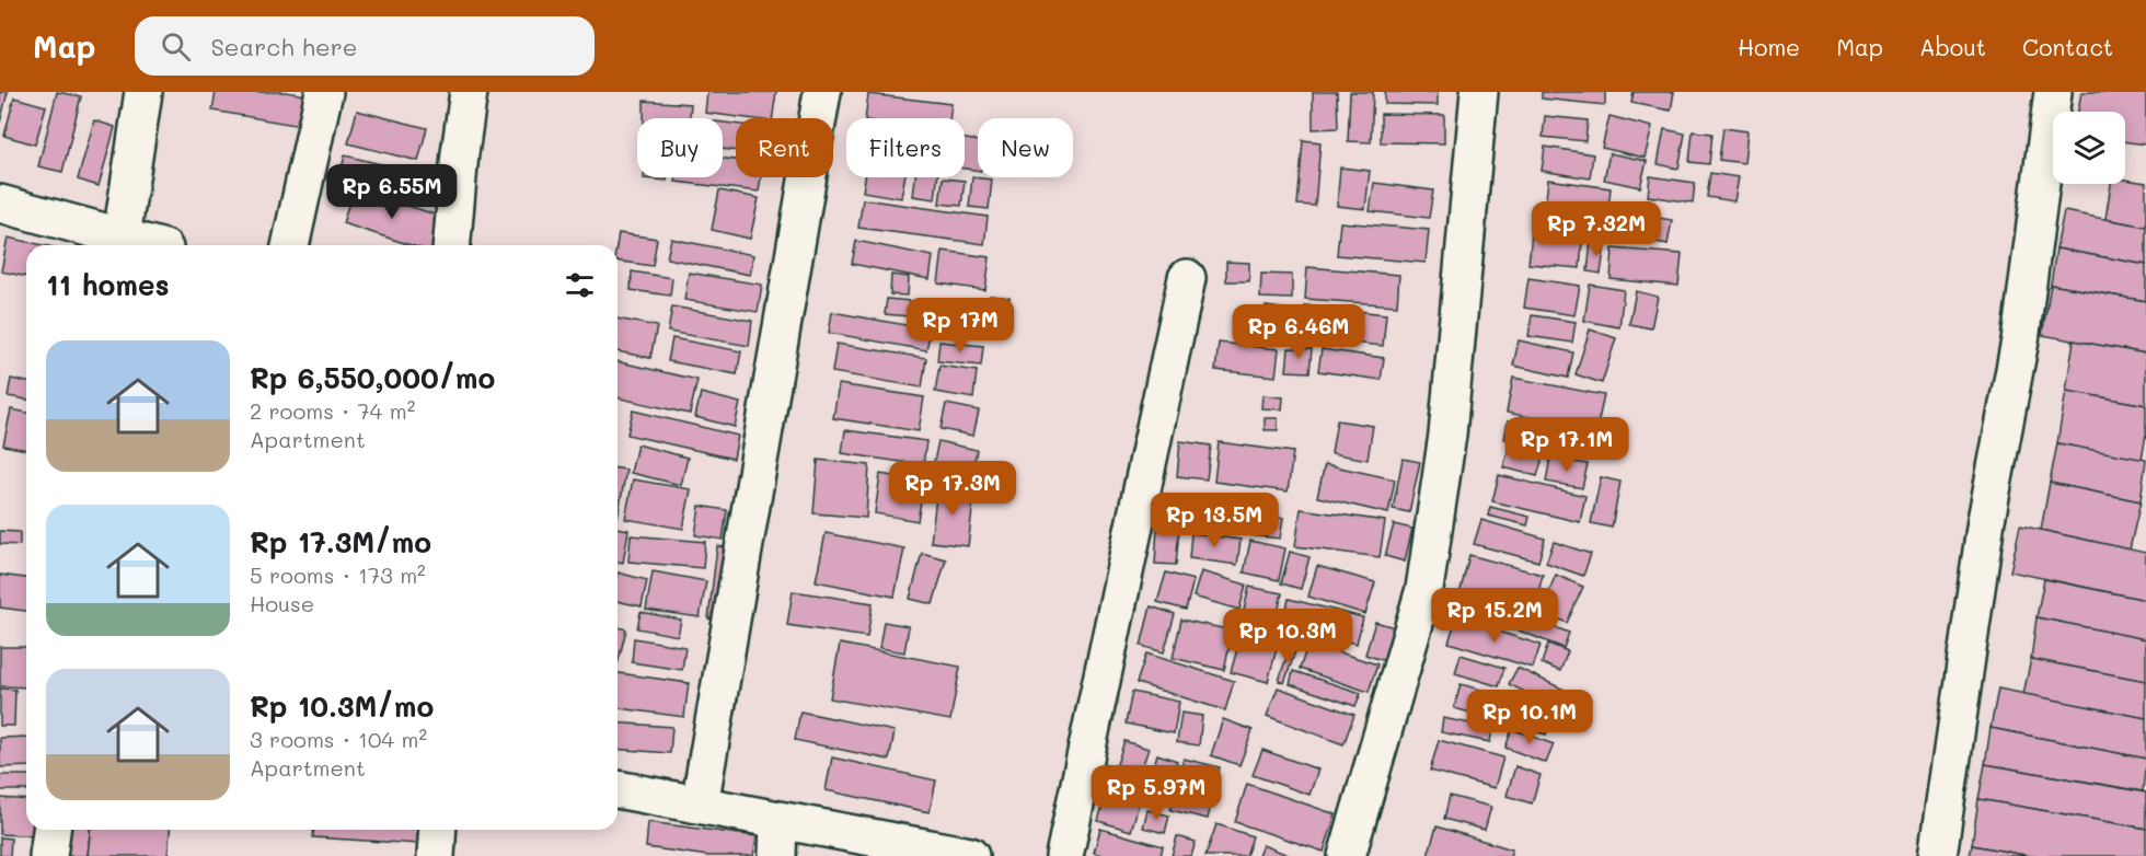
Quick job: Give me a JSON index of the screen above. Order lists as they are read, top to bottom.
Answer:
{
  "page": {
    "header": "Map",
    "search": "Search here",
    "nav": [
      "Home",
      "Map",
      "About",
      "Contact"
    ],
    "chip": [
      "Buy",
      "Rent",
      "Filters",
      "New"
    ],
    "price": [
      "Rp 6.55M",
      "Rp 7.32M",
      "Rp 17M",
      "Rp 6.46M",
      "Rp 17.1M",
      "Rp 17.3M",
      "Rp 13.5M",
      "Rp 15.2M",
      "Rp 10.3M",
      "Rp 10.1M",
      "Rp 5.97M"
    ],
    "heading": "11 homes",
    "list": [
      {
        "name": "Rp 6,550,000/mo",
        "note": "2 rooms · 74 m² · Apartment"
      },
      {
        "name": "Rp 17.3M/mo",
        "note": "5 rooms · 173 m² · House"
      },
      {
        "name": "Rp 10.3M/mo",
        "note": "3 rooms · 104 m² · Apartment"
      }
    ]
  }
}
